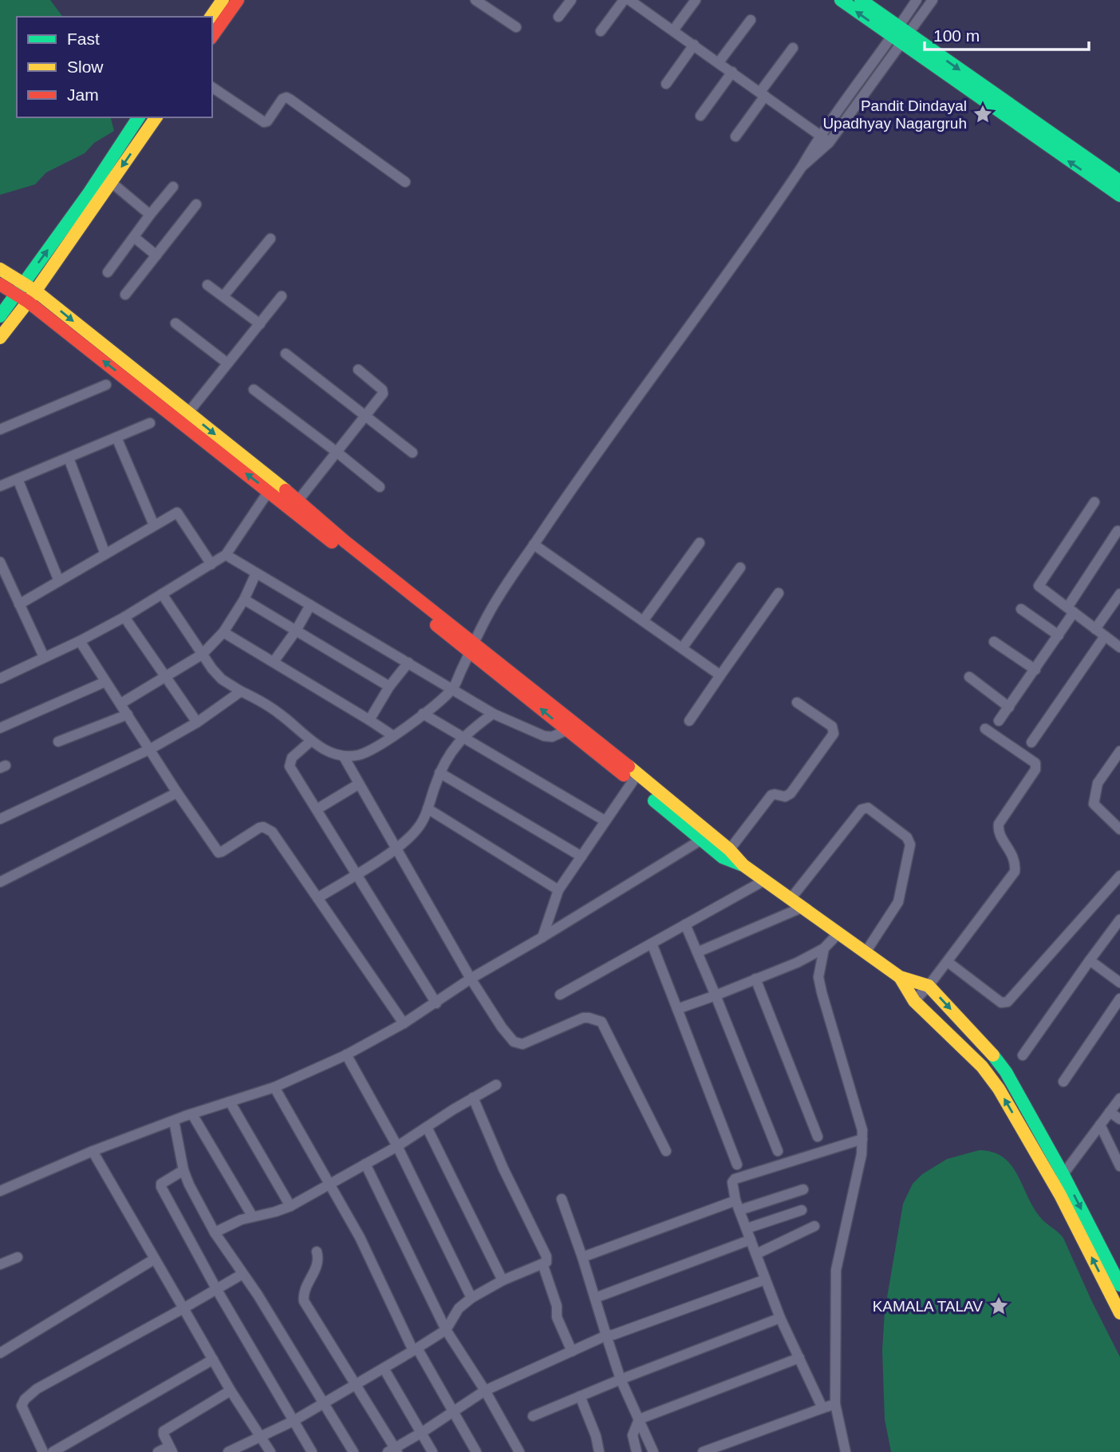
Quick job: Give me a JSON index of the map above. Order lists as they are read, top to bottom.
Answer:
{
  "places": {
    "place": ["Pandit Dindayal Upadhyay Nagargruh", "KAMALA TALAV"]
  },
  "legend": ["Fast", "Slow", "Jam"],
  "scale_bar": "100 m"
}
